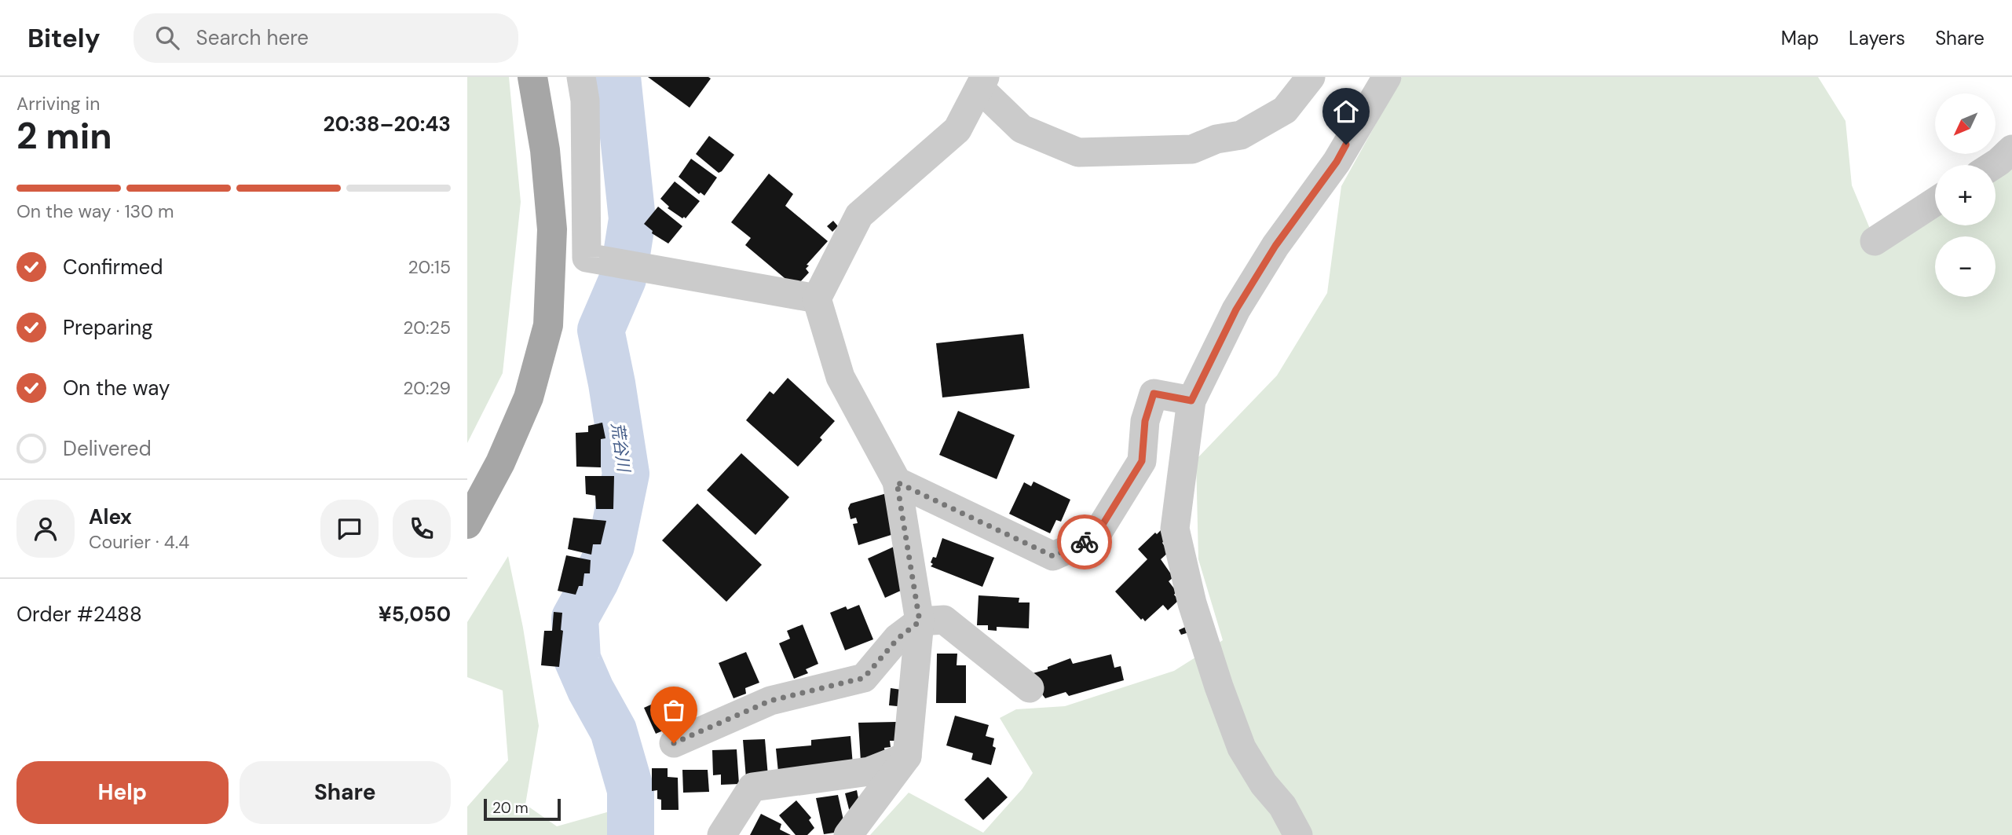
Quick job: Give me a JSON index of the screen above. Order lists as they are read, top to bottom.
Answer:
{
  "water": ["荒谷川"],
  "scale_bar": "20 m",
  "north": "bottom left",
  "page": {
    "header": "Bitely",
    "search": "Search here",
    "nav": ["Map", "Layers", "Share"],
    "heading": ["2 min", "Arriving in", "20:38–20:43"],
    "panel": [
      "Alex",
      "Courier · 4.4",
      "Order #2488",
      "¥5,050"
    ],
    "map_buttons": ["+", "−"],
    "bar": "On the way · 130 m",
    "list": [
      ["Confirmed", "20:15"],
      ["Preparing", "20:25"],
      ["On the way", "20:29"],
      "Delivered"
    ],
    "buttons": ["Help", "Share"],
    "scale": "20 m"
  }
}
